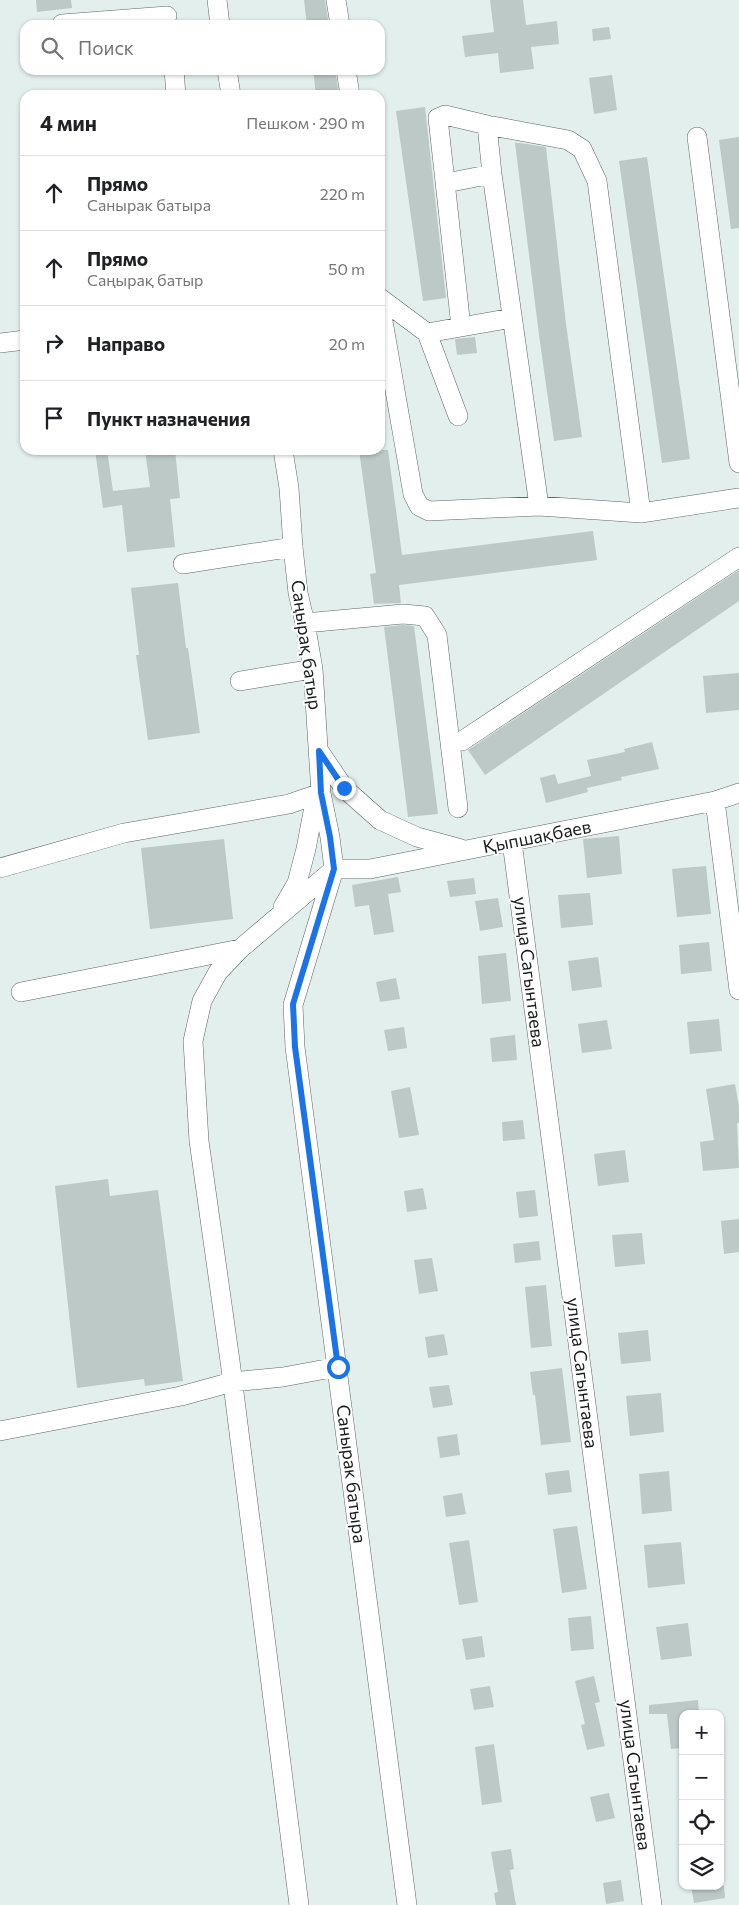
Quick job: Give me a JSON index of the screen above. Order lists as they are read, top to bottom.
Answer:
{
  "streets": {
    "street": [
      "Саңырақ батыр",
      "Қыпшақбаев",
      "улица Сагынтаева",
      "Санырак батыра"
    ]
  },
  "crossings": [
    ["Саңырақ батыр", "Қыпшақбаев"],
    ["Саңырақ батыр", "Санырак батыра"],
    ["Қыпшақбаев", "улица Сагынтаева"],
    ["Қыпшақбаев", "Санырак батыра"]
  ],
  "page": {
    "search": "Поиск",
    "heading": ["4 мин", "Пешком · 290 m"],
    "list": [
      ["Прямо", "Санырак батыра", "220 m"],
      ["Прямо", "Саңырақ батыр", "50 m"],
      ["Направо", "20 m"],
      "Пункт назначения"
    ],
    "map_buttons": ["+", "−"]
  }
}
